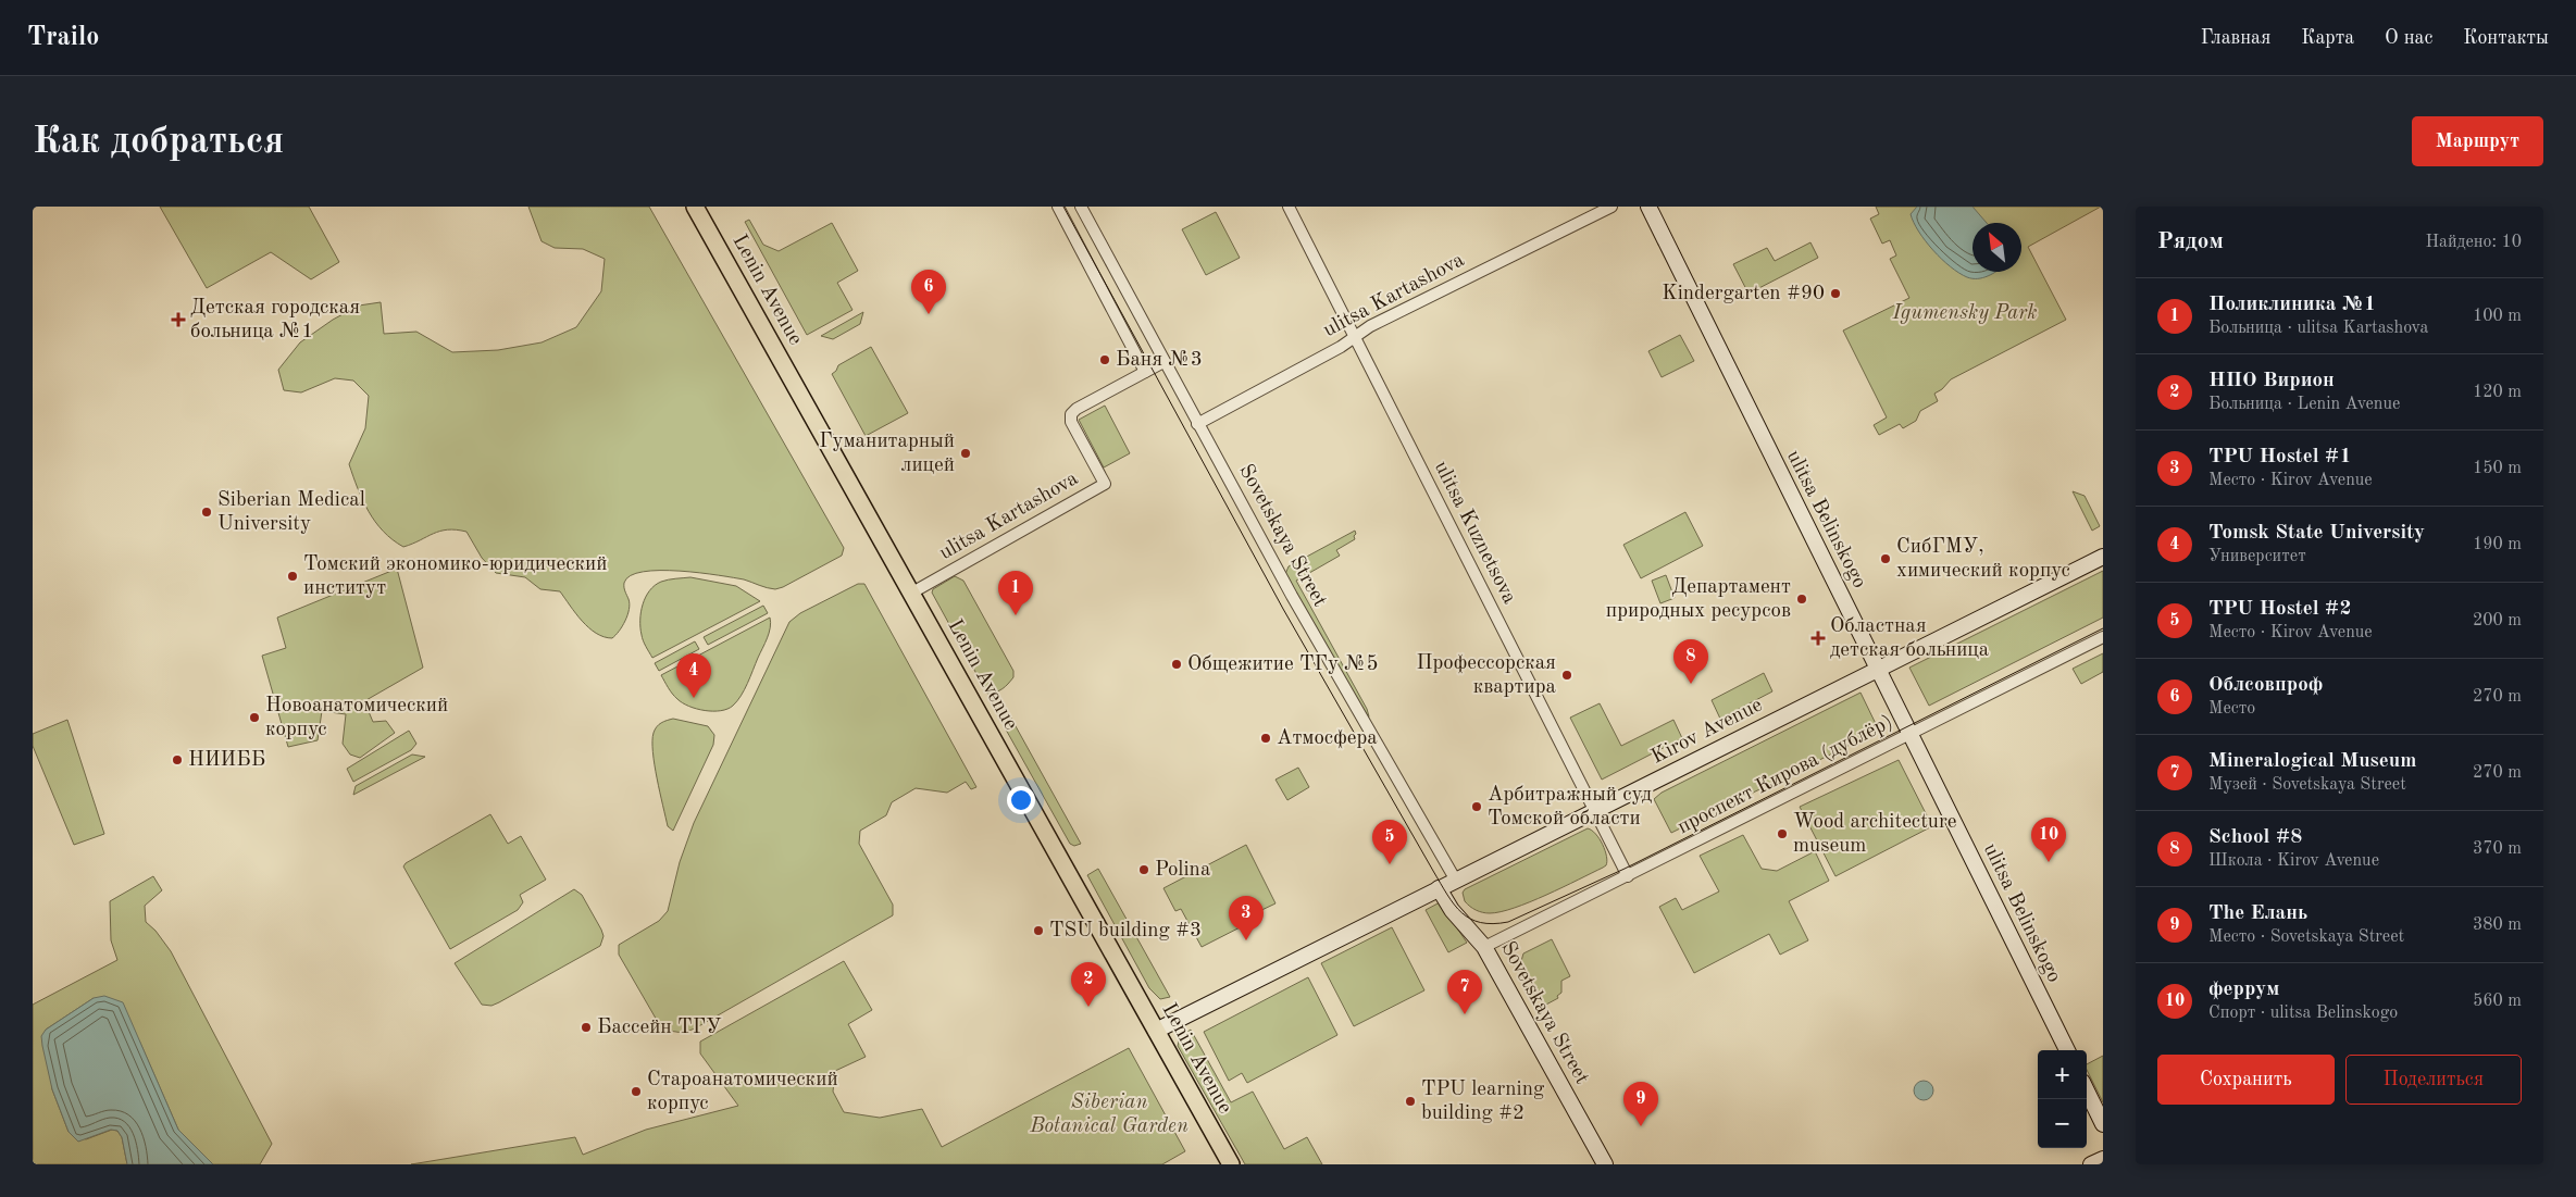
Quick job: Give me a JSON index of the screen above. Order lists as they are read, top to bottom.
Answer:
{
  "streets": {
    "main road": ["Lenin Avenue"],
    "street": [
      "ulitsa Kartashova",
      "ulitsa Belinskogo",
      "ulitsa Kuznetsova",
      "Sovetskaya Street",
      "Kirov Avenue",
      "проспект Кирова (дублёр)"
    ]
  },
  "crossings": [
    ["Lenin Avenue", "ulitsa Kartashova"],
    ["Lenin Avenue", "Kirov Avenue"],
    ["ulitsa Kartashova", "ulitsa Kuznetsova"],
    ["ulitsa Kartashova", "Sovetskaya Street"],
    ["ulitsa Belinskogo", "Kirov Avenue"],
    ["ulitsa Belinskogo", "проспект Кирова (дублёр)"],
    ["ulitsa Kuznetsova", "Kirov Avenue"],
    ["ulitsa Kuznetsova", "проспект Кирова (дублёр)"],
    ["Sovetskaya Street", "Kirov Avenue"],
    ["Sovetskaya Street", "проспект Кирова (дублёр)"]
  ],
  "parks": ["Igumensky Park", "Siberian Botanical Garden"],
  "places": {
    "other": [
      "Kindergarten #90",
      "Баня №3",
      "Гуманитарный лицей",
      "Siberian Medical University",
      "СибГМУ, химический корпус",
      "Томский экономико-юридический институт",
      "Департамент природных ресурсов",
      "Общежитие ТГу №5",
      "Профессорская квартира",
      "Новоанатомический корпус",
      "Атмосфера",
      "НИИББ",
      "Арбитражный суд Томской области",
      "Wood architecture museum",
      "Polina",
      "TSU building #3",
      "Бассейн ТГУ",
      "Староанатомический корпус",
      "TPU learning building #2"
    ],
    "health": ["Детская городская больница №1", "Областная детская больница"]
  },
  "north": "top left",
  "page": {
    "header": "Trailo",
    "nav": [
      "Главная",
      "Карта",
      "О нас",
      "Контакты"
    ],
    "buttons": [
      "Маршрут",
      ["Сохранить", "Поделиться"]
    ],
    "title": "Как добраться",
    "heading": ["Рядом", "Найдено: 10"],
    "pins": [
      "6",
      "1",
      "8",
      "4",
      "10",
      "5",
      "3",
      "2",
      "7",
      "9"
    ],
    "list": [
      {
        "mark": "1",
        "name": "Поликлиника №1",
        "note": "Больница · ulitsa Kartashova",
        "value": "100 m"
      },
      {
        "mark": "2",
        "name": "НПО Вирион",
        "note": "Больница · Lenin Avenue",
        "value": "120 m"
      },
      {
        "mark": "3",
        "name": "TPU Hostel #1",
        "note": "Место · Kirov Avenue",
        "value": "150 m"
      },
      {
        "mark": "4",
        "name": "Tomsk State University",
        "note": "Университет",
        "value": "190 m"
      },
      {
        "mark": "5",
        "name": "TPU Hostel #2",
        "note": "Место · Kirov Avenue",
        "value": "200 m"
      },
      {
        "mark": "6",
        "name": "Облсовпроф",
        "note": "Место",
        "value": "270 m"
      },
      {
        "mark": "7",
        "name": "Mineralogical Museum",
        "note": "Музей · Sovetskaya Street",
        "value": "270 m"
      },
      {
        "mark": "8",
        "name": "School #8",
        "note": "Школа · Kirov Avenue",
        "value": "370 m"
      },
      {
        "mark": "9",
        "name": "The Елань",
        "note": "Место · Sovetskaya Street",
        "value": "380 m"
      },
      {
        "mark": "10",
        "name": "феррум",
        "note": "Спорт · ulitsa Belinskogo",
        "value": "560 m"
      }
    ],
    "map_buttons": ["+", "−"]
  }
}
